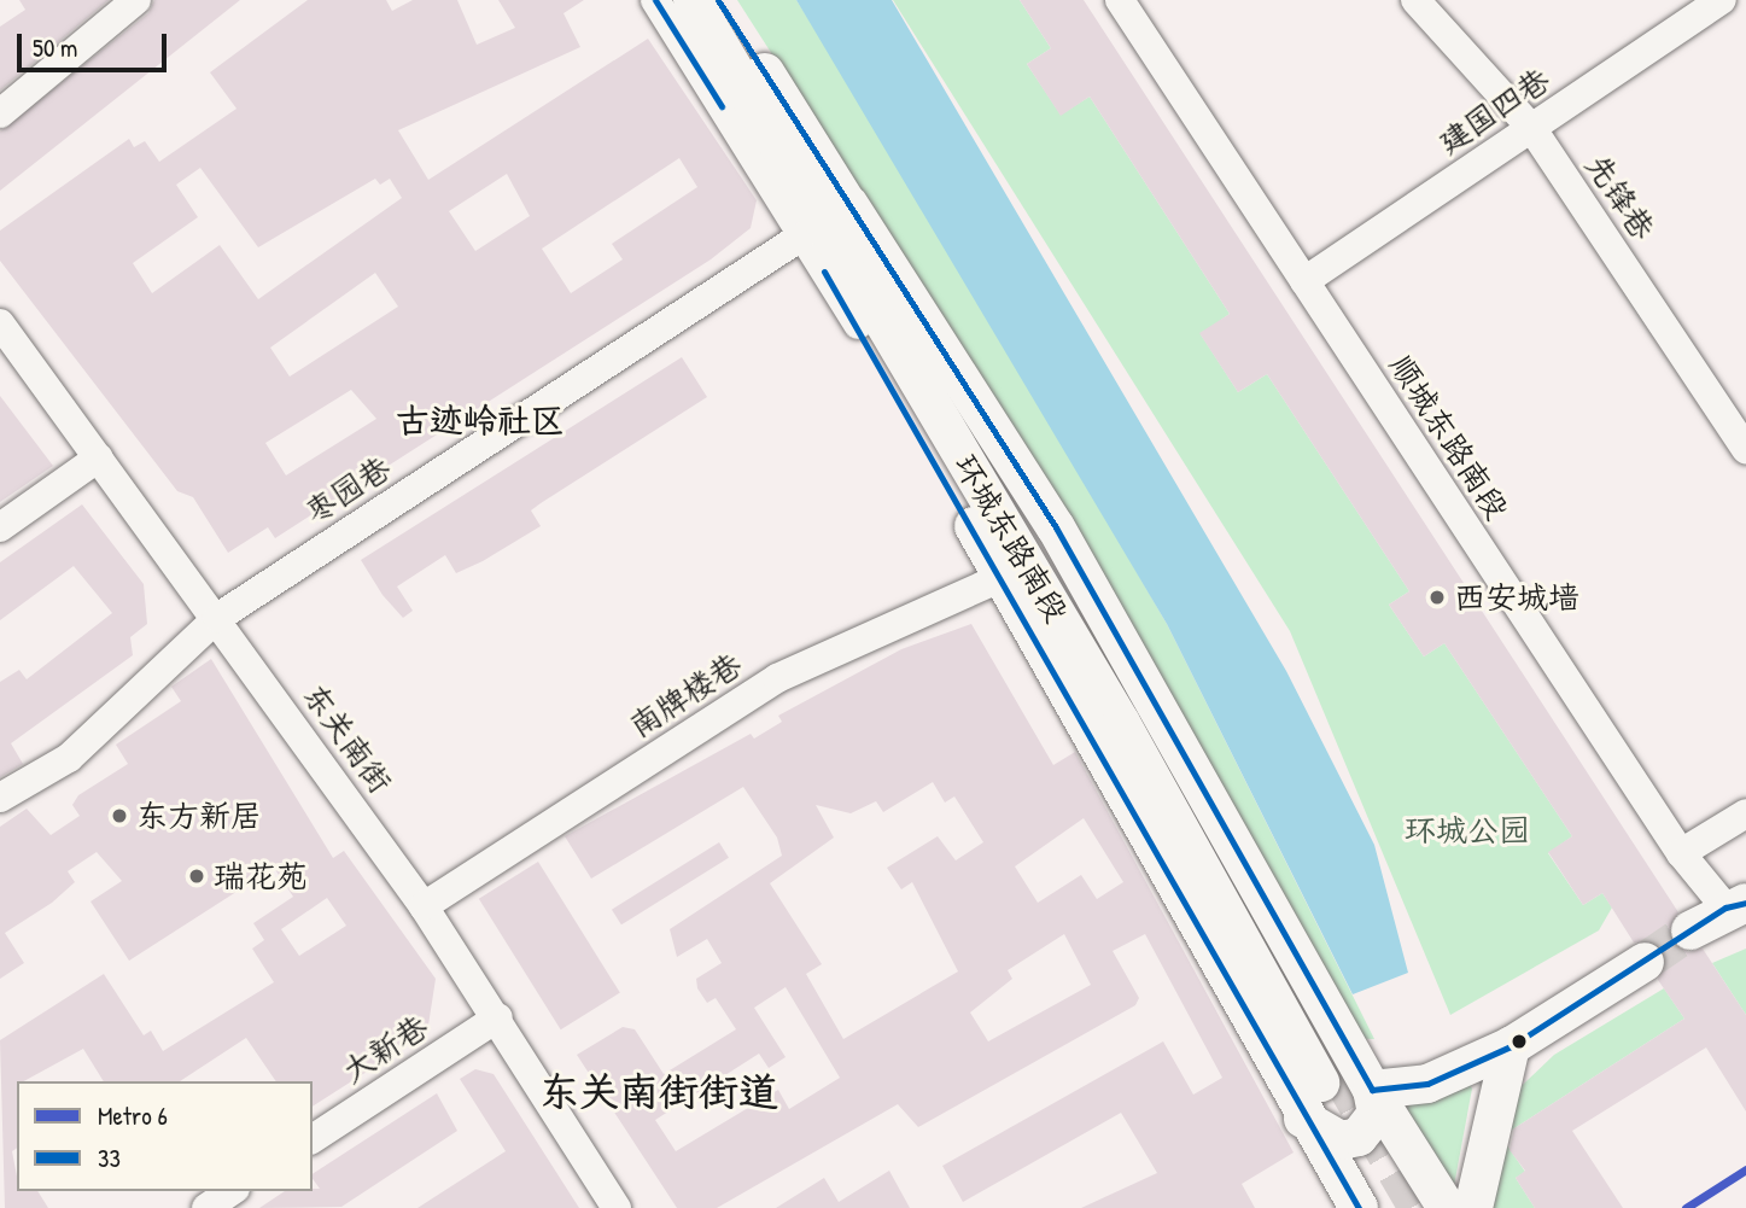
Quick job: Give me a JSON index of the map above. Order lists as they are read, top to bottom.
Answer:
{
  "streets": {
    "main road": ["环城东路南段"],
    "street": [
      "建国四巷",
      "先锋巷",
      "顺城东路南段",
      "枣园巷",
      "南牌楼巷",
      "东关南街",
      "大新巷"
    ]
  },
  "crossings": [
    ["建国四巷", "先锋巷"],
    ["建国四巷", "顺城东路南段"],
    ["枣园巷", "环城东路南段"],
    ["枣园巷", "东关南街"],
    ["南牌楼巷", "东关南街"],
    ["东关南街", "大新巷"]
  ],
  "districts": ["古迹岭社区", "东关南街街道"],
  "parks": ["环城公园"],
  "places": ["西安城墙", "东方新居", "瑞花苑"],
  "lines": ["transit line 33", "metro line 6"],
  "legend": ["Metro 6", "33"],
  "scale_bar": "50 m"
}
